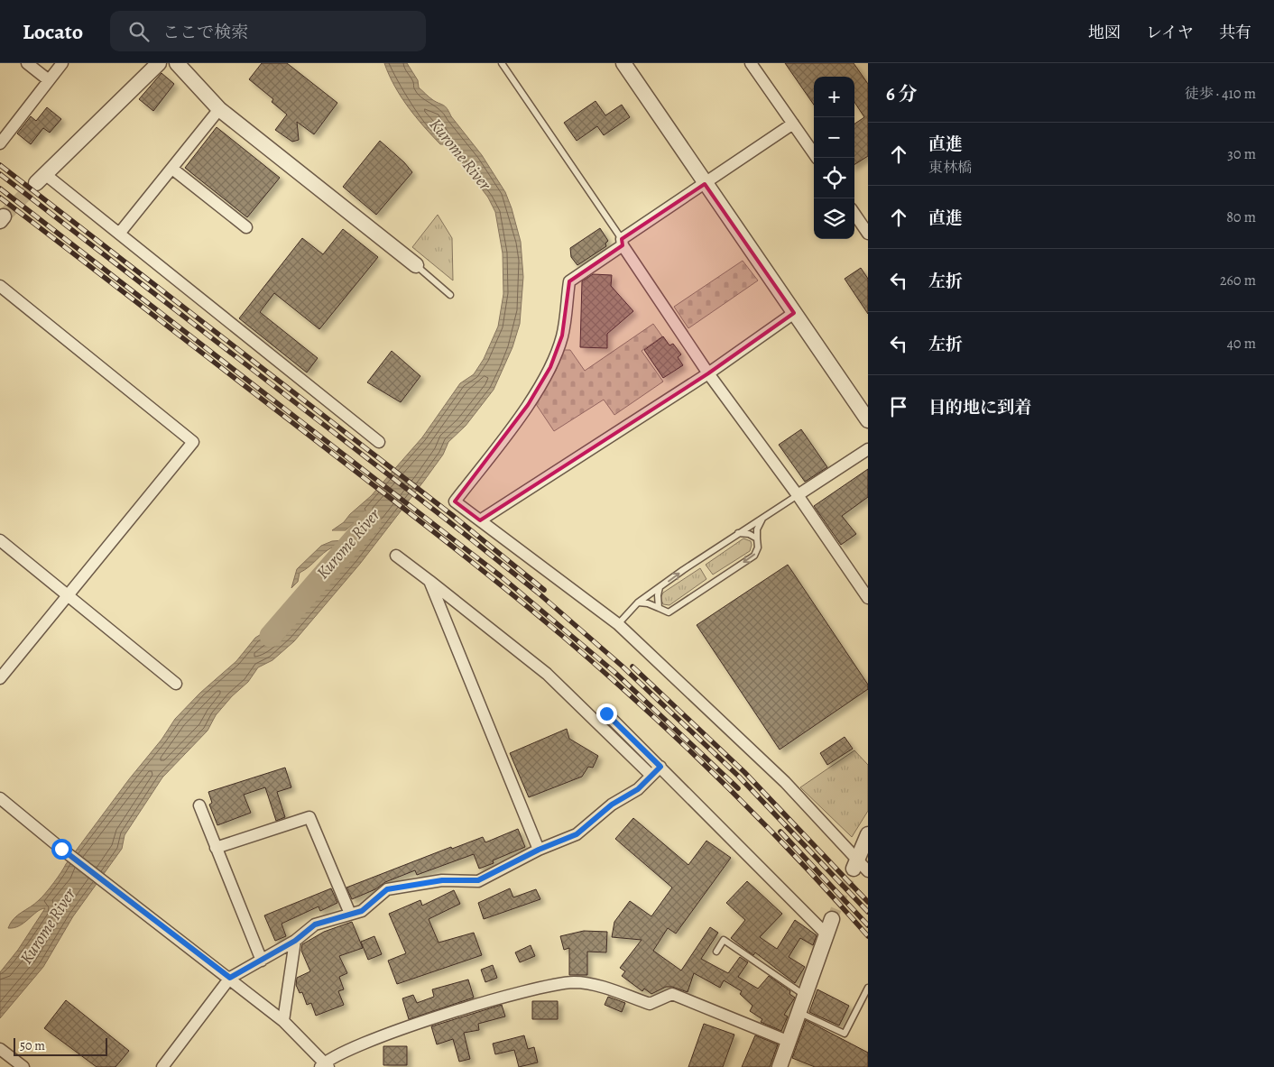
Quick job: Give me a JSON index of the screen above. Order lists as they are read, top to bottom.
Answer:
{
  "water": ["Kurome River"],
  "scale_bar": "50 m",
  "page": {
    "header": "Locato",
    "search": "ここで検索",
    "nav": ["地図", "レイヤ", "共有"],
    "heading": ["6 分", "徒歩 · 410 m"],
    "map_buttons": ["+", "−"],
    "list": [
      ["直進", "東林橋", "30 m"],
      ["直進", "80 m"],
      ["左折", "260 m"],
      ["左折", "40 m"],
      "目的地に到着"
    ],
    "scale": "50 m"
  }
}
